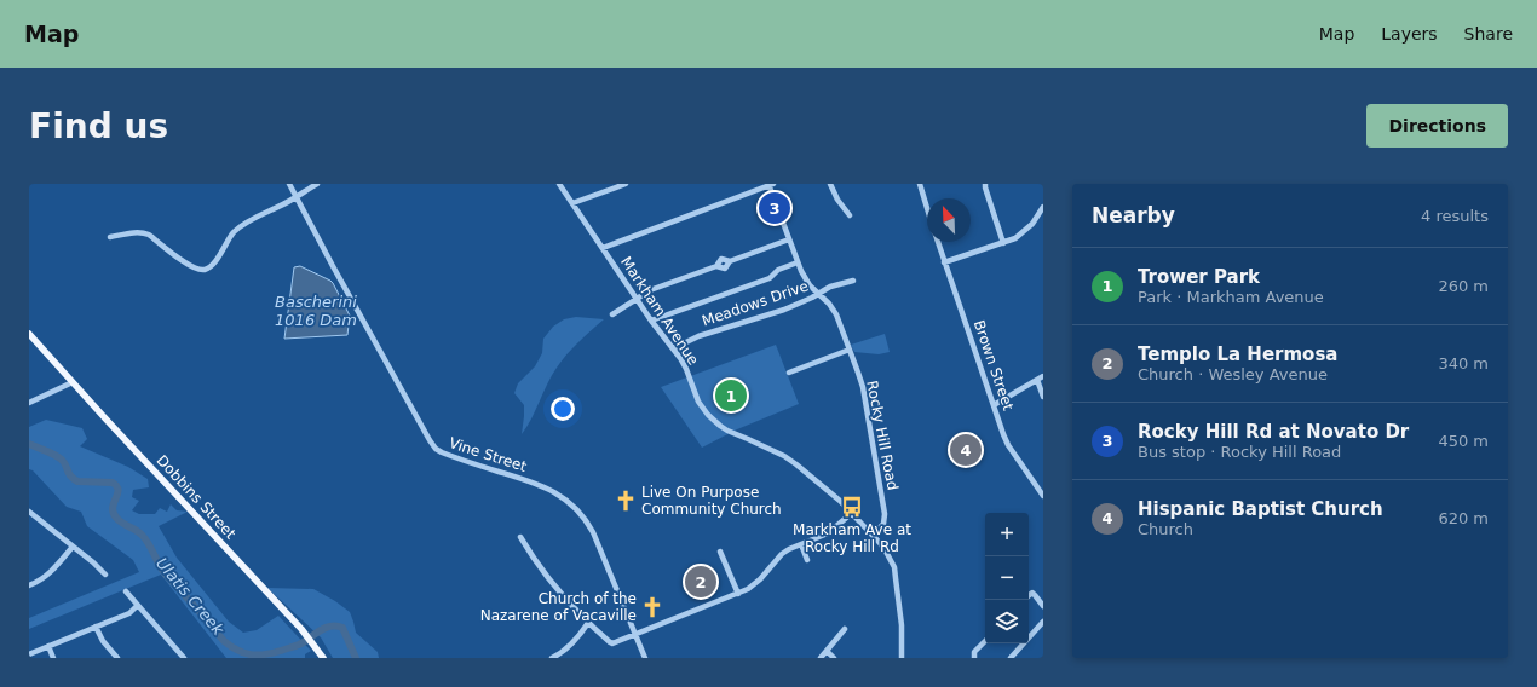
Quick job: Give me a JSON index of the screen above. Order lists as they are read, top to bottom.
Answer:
{
  "streets": {
    "main road": ["Dobbins Street"],
    "street": [
      "Meadows Drive",
      "Markham Avenue",
      "Brown Street",
      "Rocky Hill Road",
      "Vine Street"
    ]
  },
  "crossings": [
    ["Meadows Drive", "Markham Avenue"],
    ["Meadows Drive", "Rocky Hill Road"],
    ["Markham Avenue", "Rocky Hill Road"]
  ],
  "water": ["Bascherini 1016 Dam", "Ulatis Creek"],
  "places": {
    "church": ["Live On Purpose Community Church", "Church of the Nazarene of Vacaville"],
    "bus stop": ["Markham Ave at Rocky Hill Rd"]
  },
  "north": "top left",
  "page": {
    "header": "Map",
    "nav": ["Map", "Layers", "Share"],
    "buttons": "Directions",
    "title": "Find us",
    "heading": ["Nearby", "4 results"],
    "pins": [
      "3",
      "1",
      "4",
      "2"
    ],
    "list": [
      {
        "mark": "1",
        "name": "Trower Park",
        "note": "Park · Markham Avenue",
        "value": "260 m"
      },
      {
        "mark": "2",
        "name": "Templo La Hermosa",
        "note": "Church · Wesley Avenue",
        "value": "340 m"
      },
      {
        "mark": "3",
        "name": "Rocky Hill Rd at Novato Dr",
        "note": "Bus stop · Rocky Hill Road",
        "value": "450 m"
      },
      {
        "mark": "4",
        "name": "Hispanic Baptist Church",
        "note": "Church",
        "value": "620 m"
      }
    ],
    "map_buttons": ["+", "−"]
  }
}
